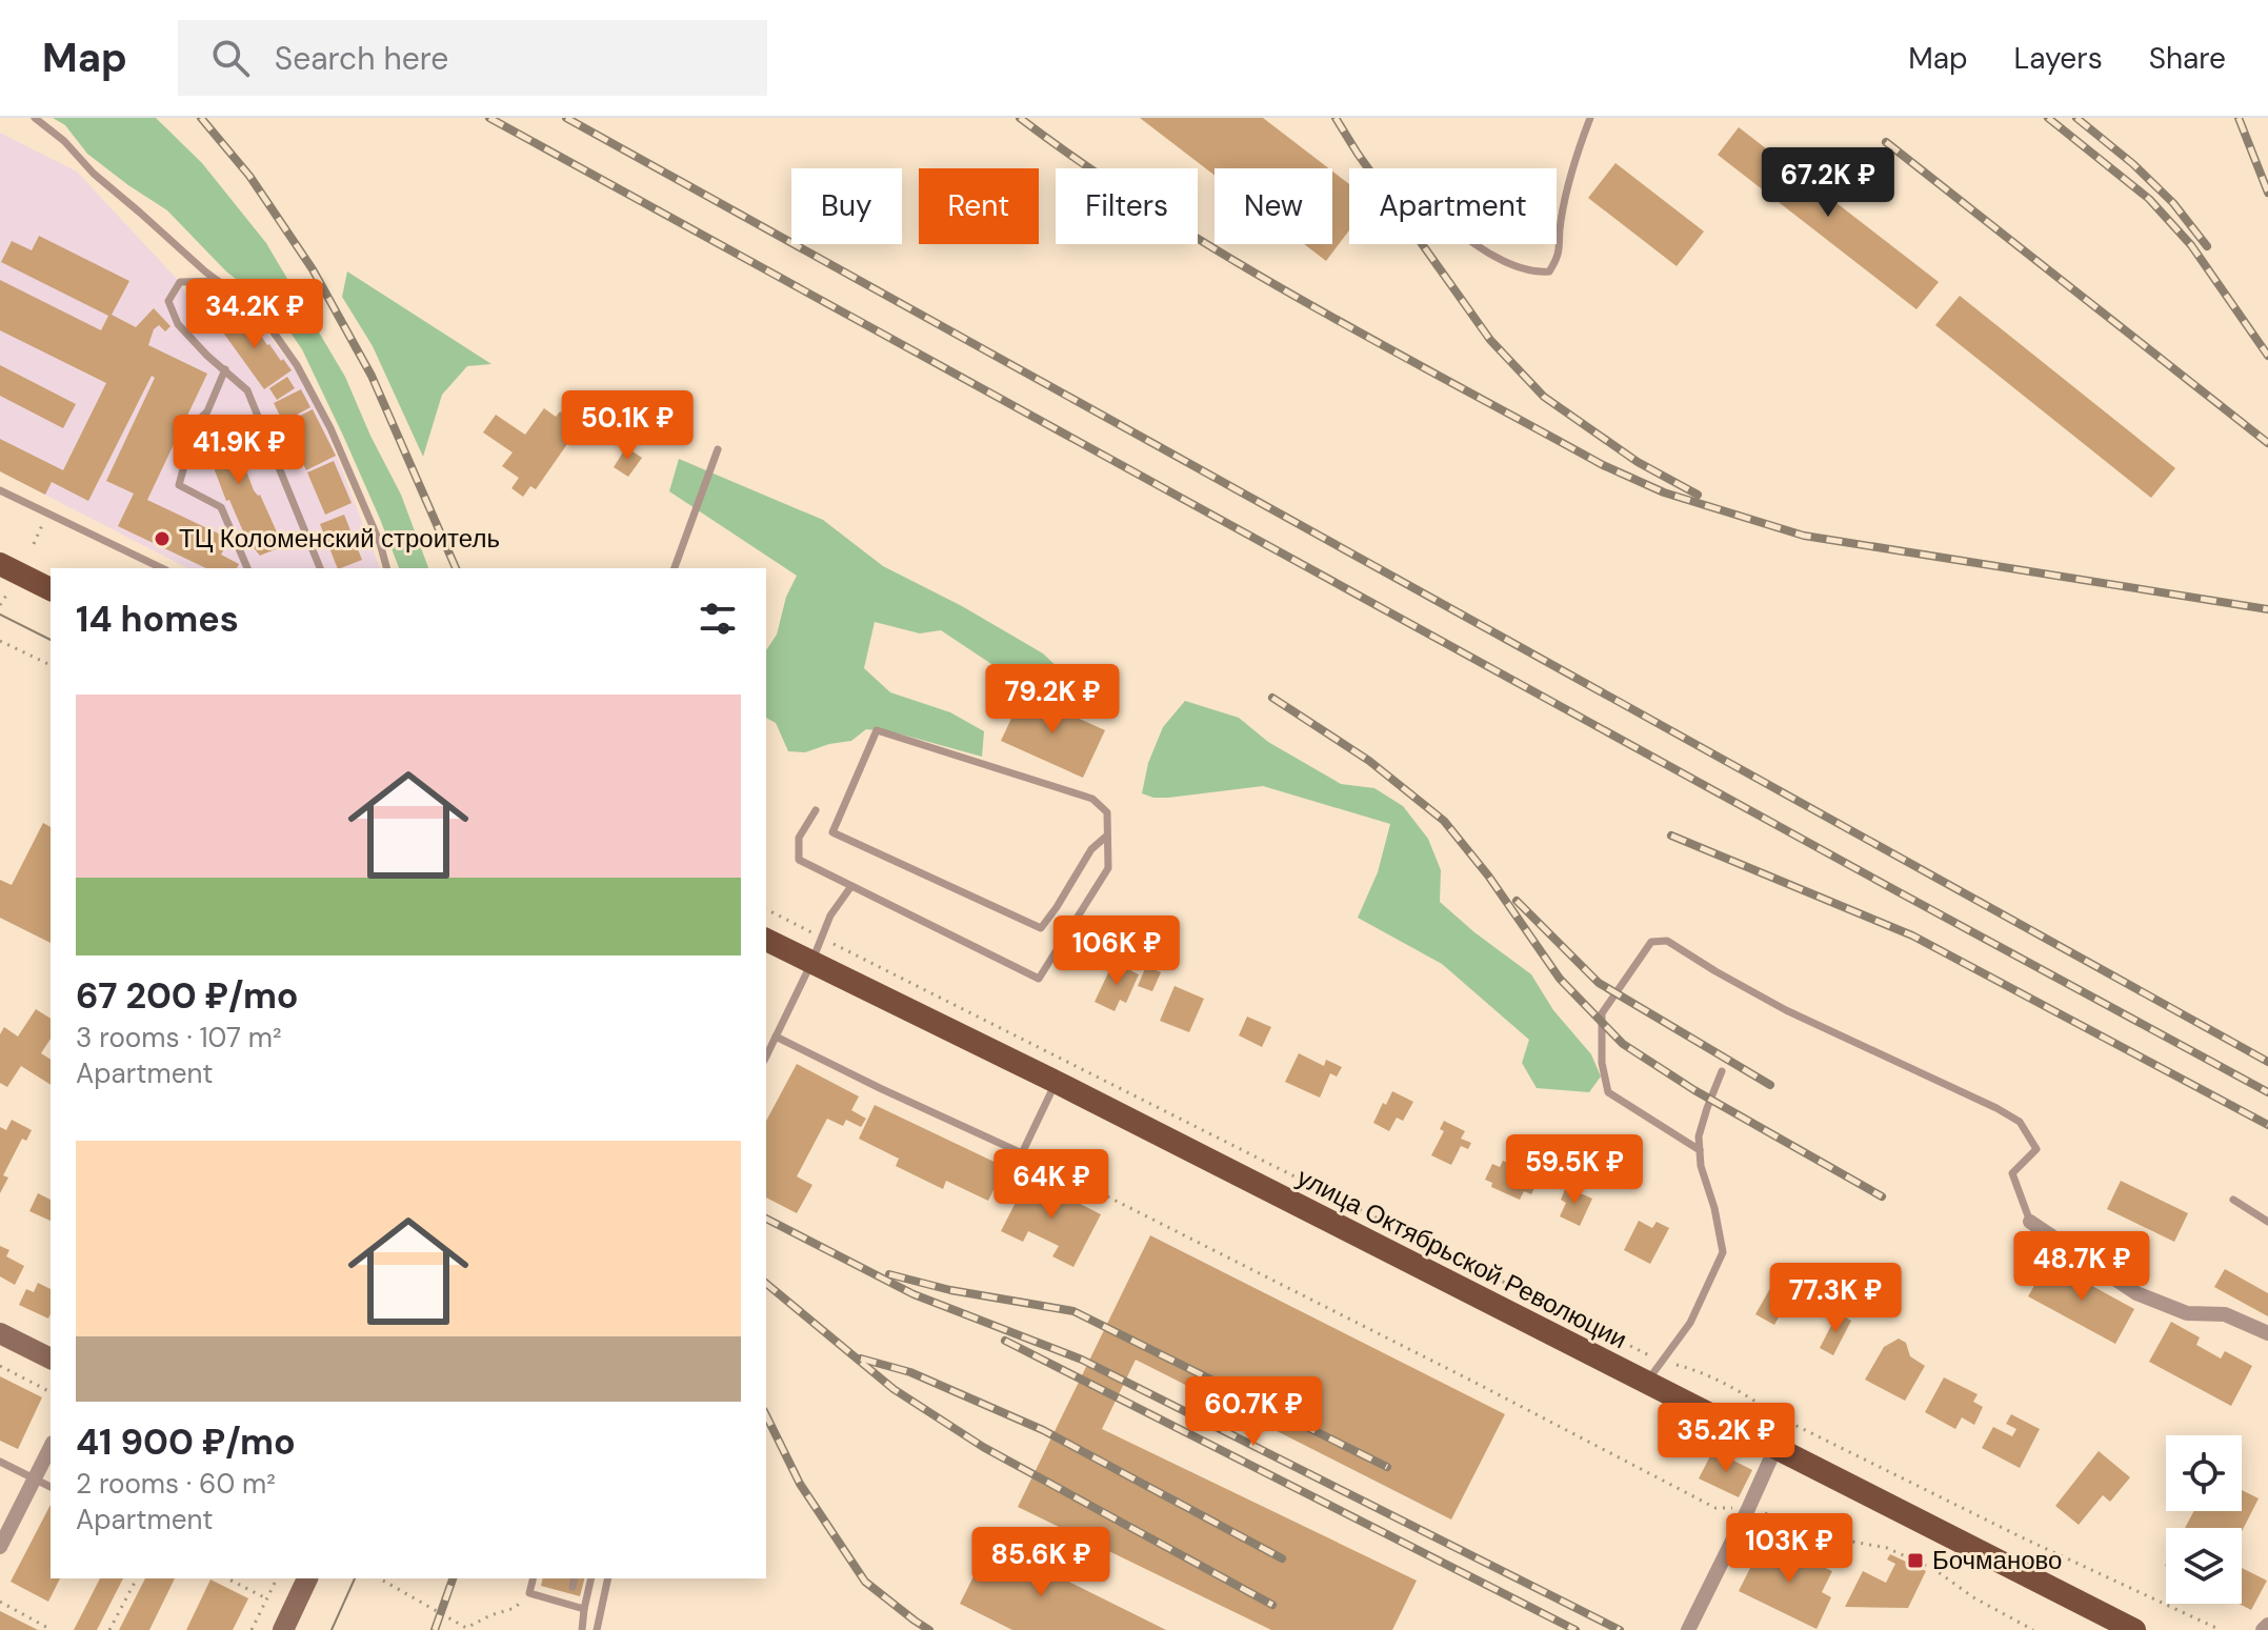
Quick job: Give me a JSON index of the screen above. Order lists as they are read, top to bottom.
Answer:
{
  "streets": {
    "main road": ["улица Октябрьской Революции"]
  },
  "places": {
    "other": ["ТЦ Коломенский строитель"],
    "transit": ["Бочманово"]
  },
  "page": {
    "header": "Map",
    "search": "Search here",
    "nav": ["Map", "Layers", "Share"],
    "price": [
      "67.2K ₽",
      "34.2K ₽",
      "50.1K ₽",
      "41.9K ₽",
      "79.2K ₽",
      "106K ₽",
      "59.5K ₽",
      "64K ₽",
      "48.7K ₽",
      "77.3K ₽",
      "60.7K ₽",
      "35.2K ₽",
      "103K ₽",
      "85.6K ₽"
    ],
    "chip": [
      "Buy",
      "Rent",
      "Filters",
      "New",
      "Apartment"
    ],
    "heading": "14 homes",
    "list": [
      {
        "name": "67 200 ₽/mo",
        "note": "3 rooms · 107 m² · Apartment"
      },
      {
        "name": "41 900 ₽/mo",
        "note": "2 rooms · 60 m² · Apartment"
      }
    ]
  }
}
